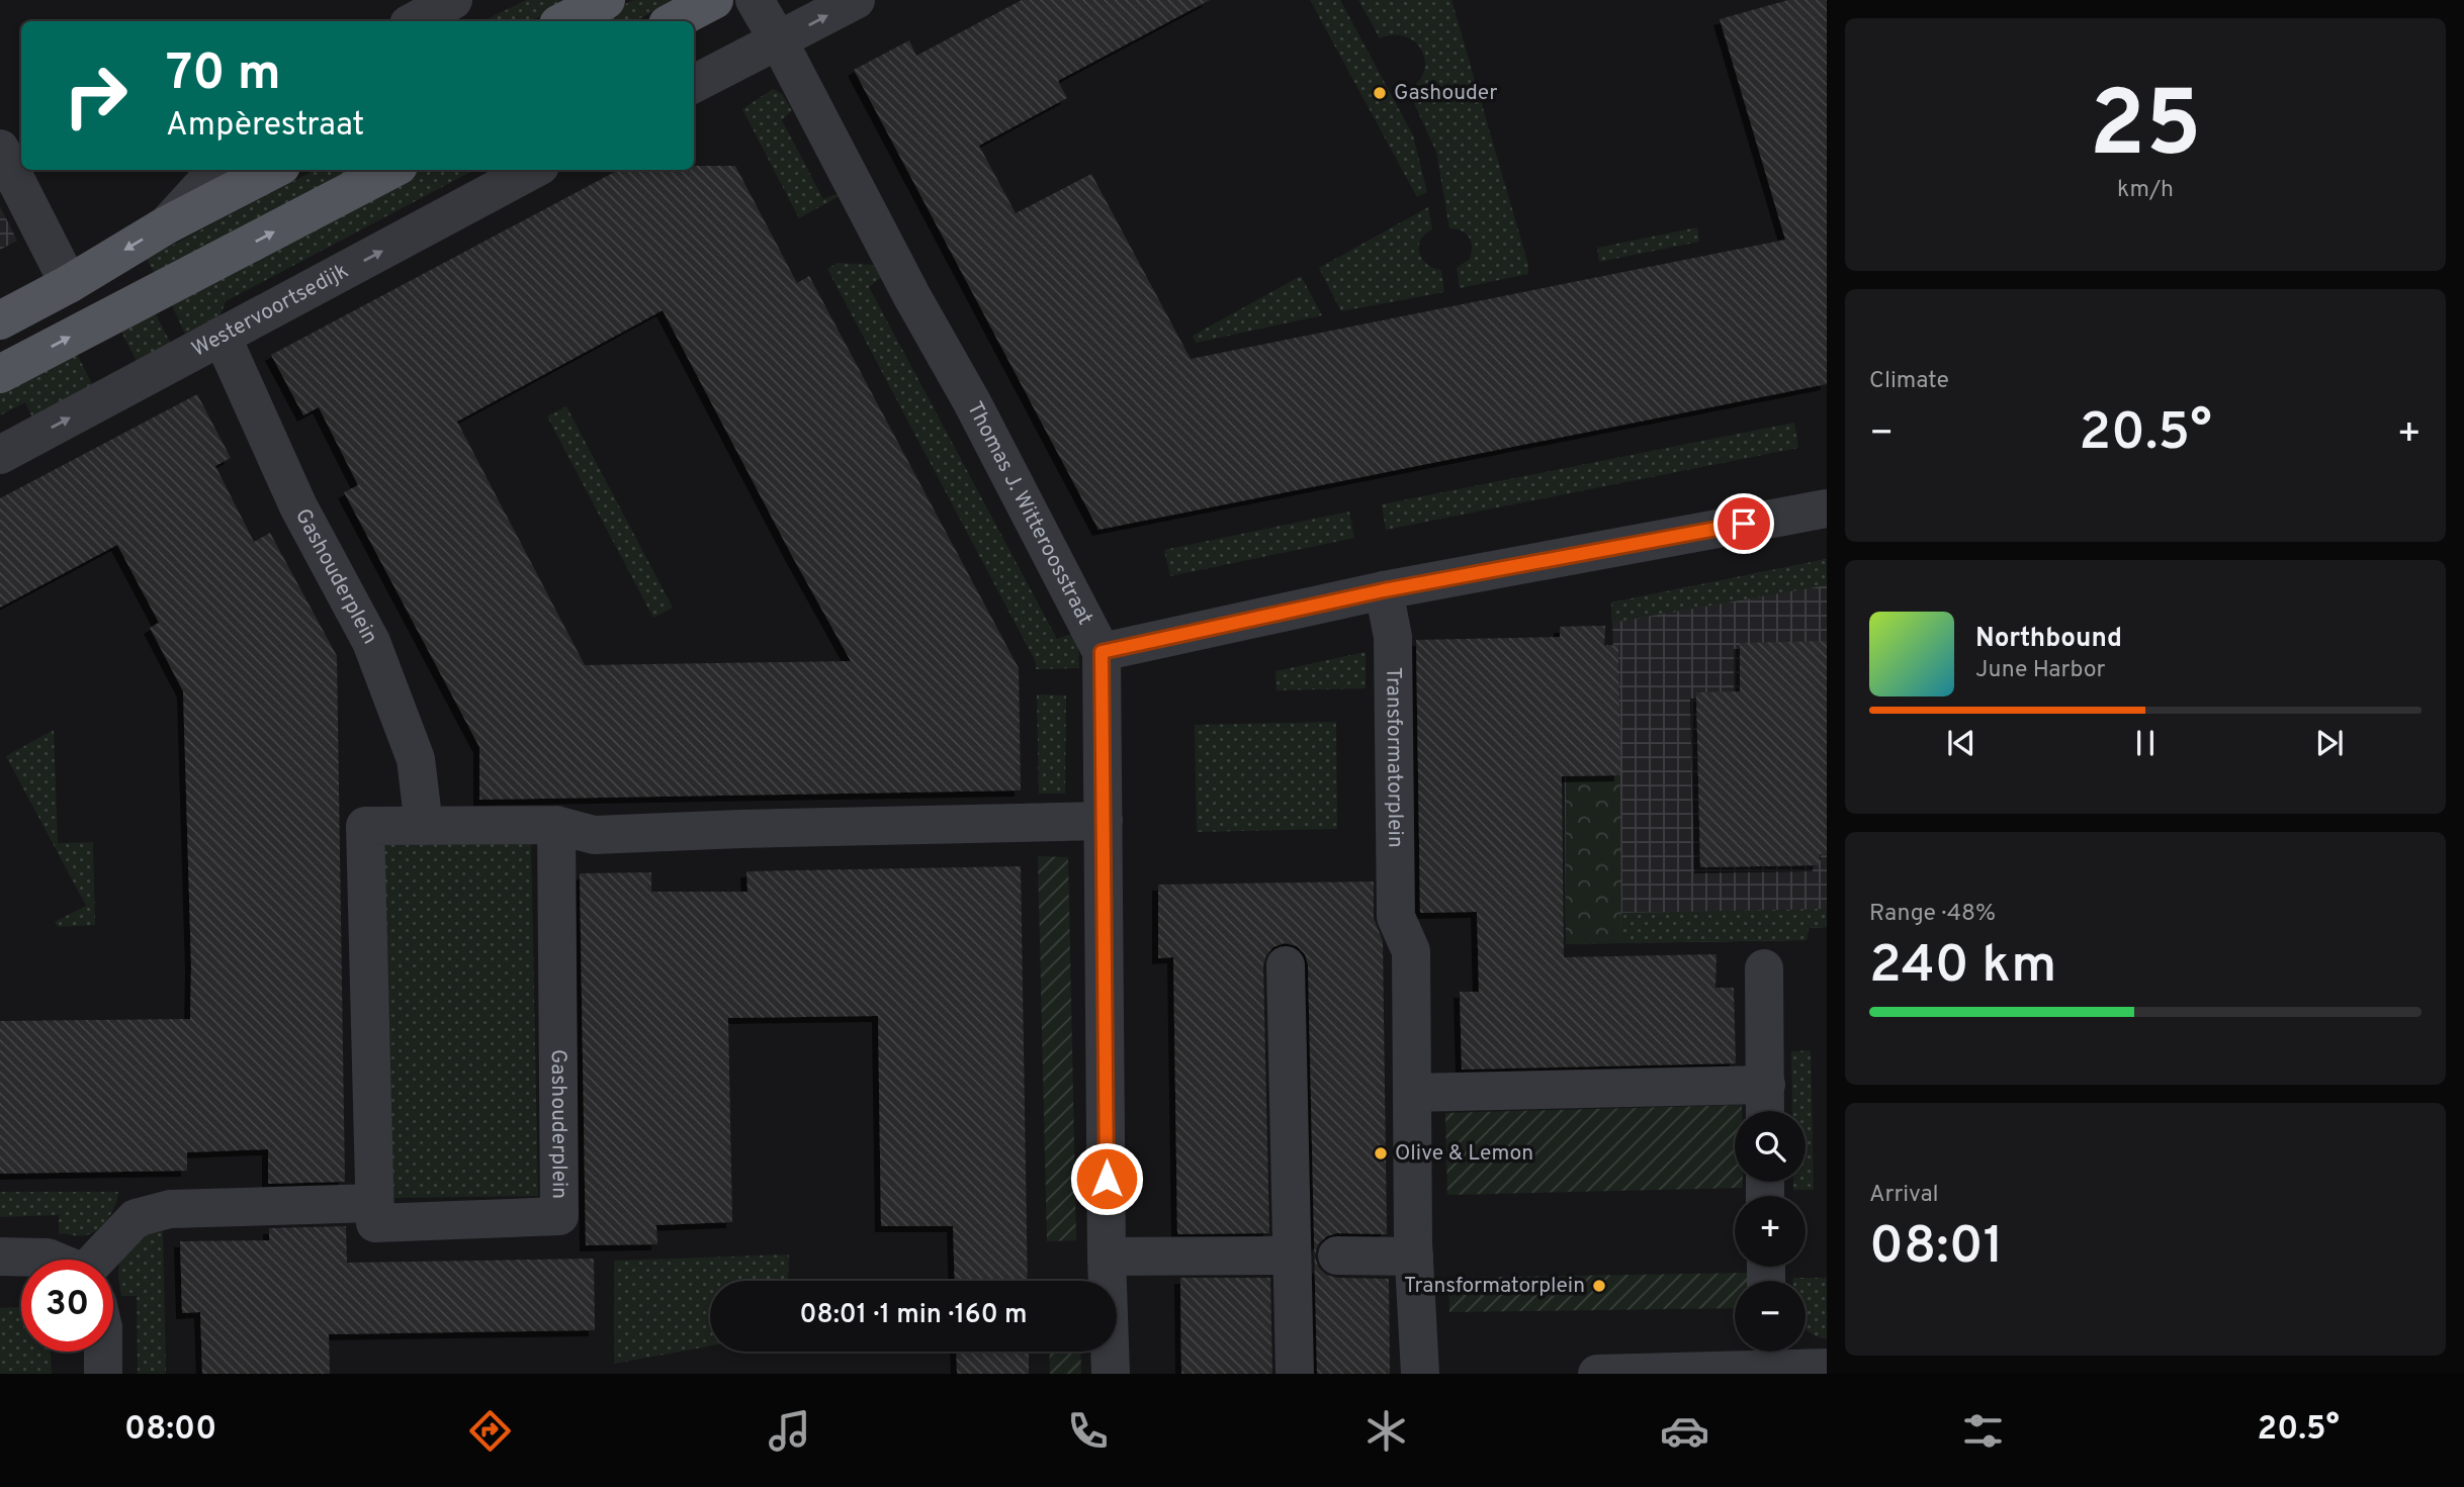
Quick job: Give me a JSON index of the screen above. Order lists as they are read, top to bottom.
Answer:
{
  "streets": {
    "street": [
      "Westervoortsedijk",
      "Thomas J. Witteroosstraat",
      "Gashouderplein",
      "Transformatorplein"
    ]
  },
  "crossings": [
    ["Westervoortsedijk", "Gashouderplein"]
  ],
  "one_way": ["Westervoortsedijk"],
  "places": ["Gashouder", "Olive & Lemon", "Transformatorplein"],
  "page": {
    "tile": [
      ["25", "km/h"],
      "Climate",
      ["Range · 48%", "240 km"],
      ["Arrival", "08:01"]
    ],
    "turn": ["70 m", "Ampèrestraat"],
    "heat": ["−", "20.5°", "+"],
    "song": ["Northbound", "June Harbor"],
    "map_buttons": ["+", "−"],
    "limit": "30",
    "trip": "08:01 · 1 min · 160 m",
    "tabs": ["08:00", "20.5°"]
  }
}
